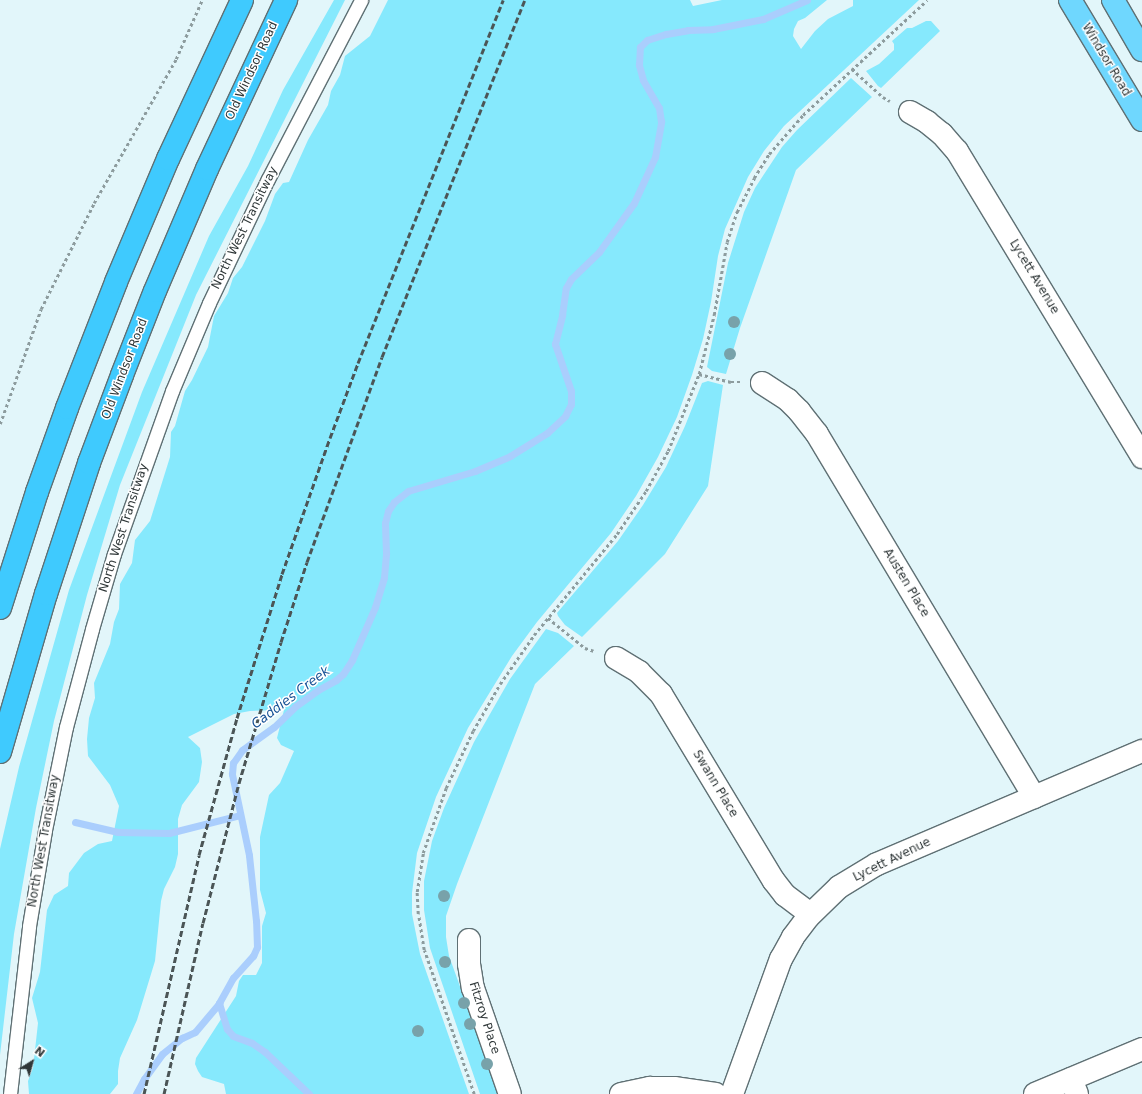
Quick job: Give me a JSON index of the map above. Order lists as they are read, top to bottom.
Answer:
{
  "streets": {
    "highway": ["Old Windsor Road"],
    "main road": ["Windsor Road"],
    "street": [
      "Lycett Avenue",
      "Austen Place",
      "Swann Place",
      "Fitzroy Place"
    ],
    "lane": ["North West Transitway"]
  },
  "crossings": [
    ["Lycett Avenue", "Austen Place"],
    ["Lycett Avenue", "Swann Place"]
  ],
  "water": ["Caddies Creek"],
  "north": "top right"
}
